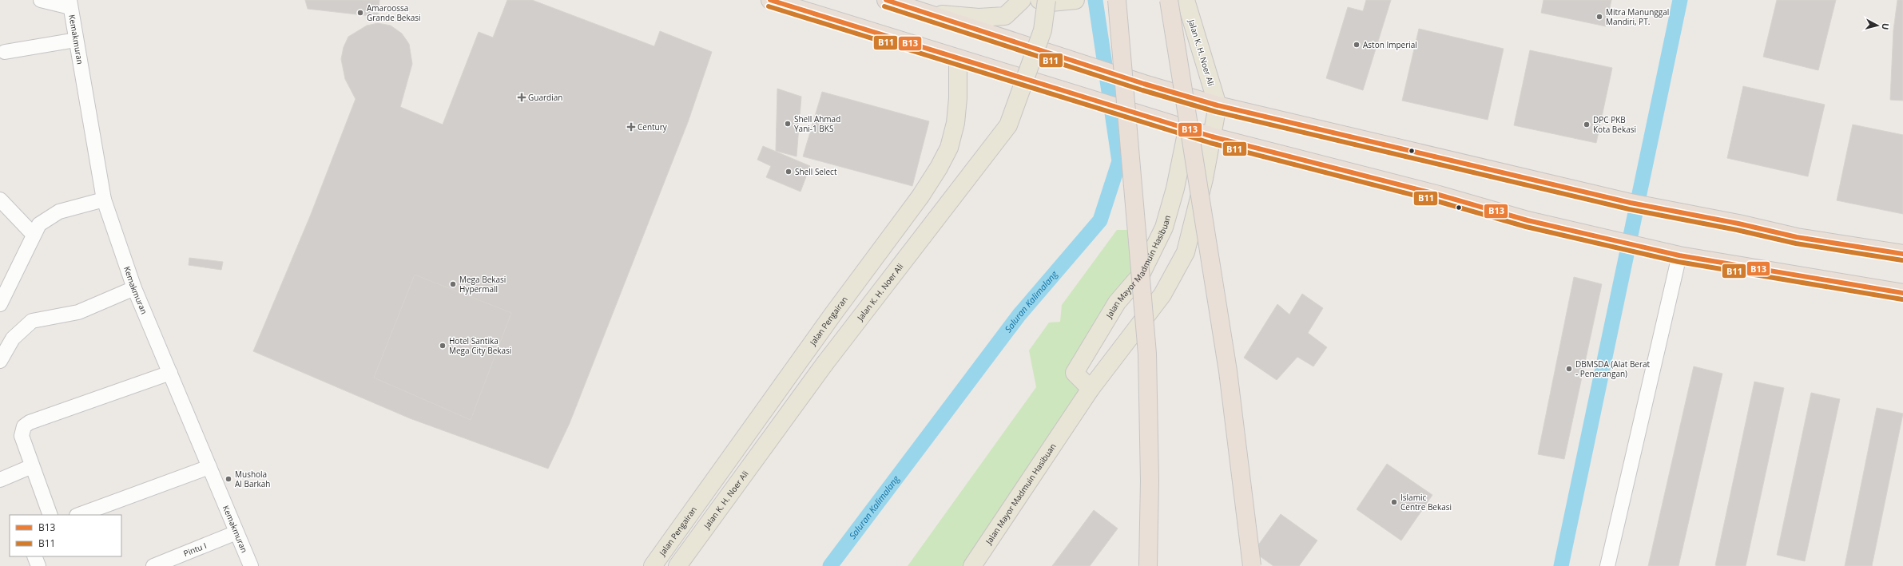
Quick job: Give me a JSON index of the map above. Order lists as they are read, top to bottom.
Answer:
{
  "streets": {
    "main road": ["Jalan K. H. Noer Ali", "Jalan Mayor Madmuin Hasibuan", "Jalan Pengairan"],
    "street": ["Kemakmuran", "Pintu I"]
  },
  "crossings": [
    ["Kemakmuran", "Pintu I"],
    ["Jalan K. H. Noer Ali", "Jalan Mayor Madmuin Hasibuan"]
  ],
  "water": ["Saluran Kalimalang"],
  "places": {
    "other": [
      "Amaroossa Grande Bekasi",
      "Mitra Manunggal Mandiri, PT.",
      "Aston Imperial",
      "Shell Ahmad Yani-1 BKS",
      "DPC PKB Kota Bekasi",
      "Shell Select",
      "Mega Bekasi Hypermall",
      "Hotel Santika Mega City Bekasi",
      "DBMSDA (Alat Berat - Penerangan)",
      "Mushola Al Barkah",
      "Islamic Centre Bekasi"
    ],
    "health": ["Guardian", "Century"]
  },
  "lines": ["transit line B13", "transit line B11"],
  "legend": ["B13", "B11"],
  "north": "right"
}
